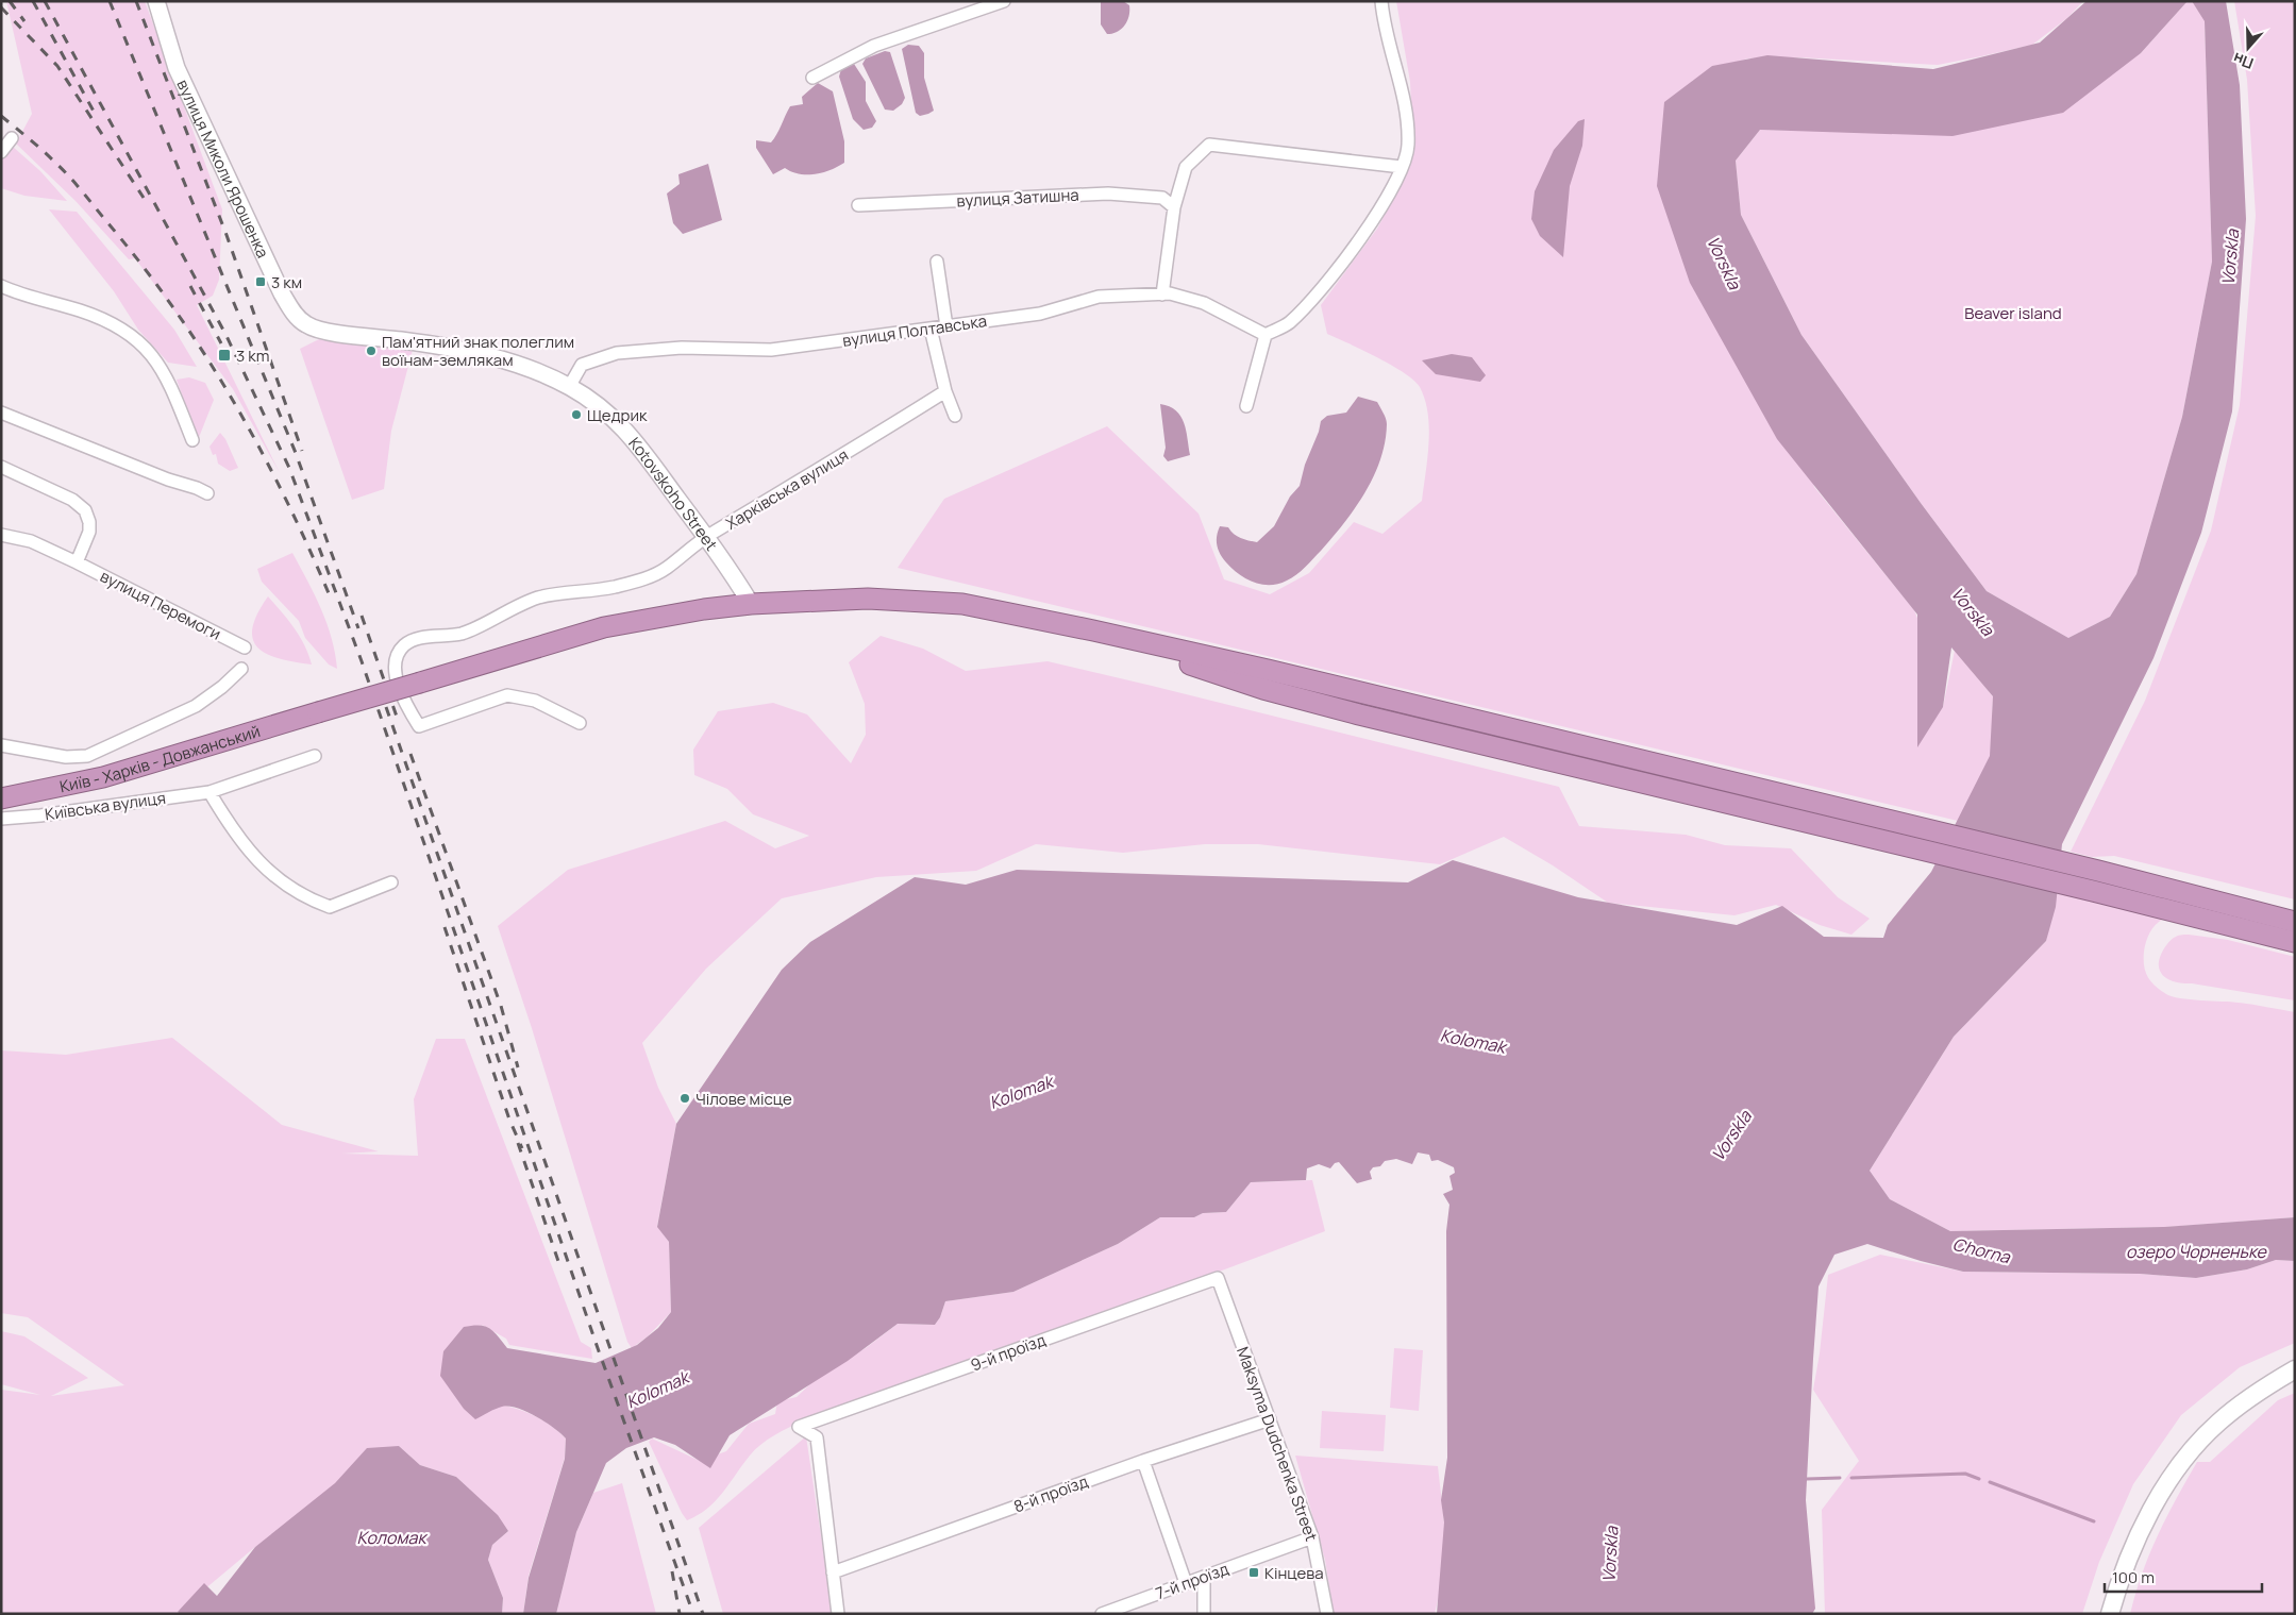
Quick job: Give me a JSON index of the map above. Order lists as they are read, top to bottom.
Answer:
{
  "streets": {
    "highway": ["Київ - Харків - Довжанський"],
    "street": [
      "вулиця Затишна",
      "вулиця Полтавська",
      "Харківська вулиця",
      "Kotovskoho Street",
      "вулиця Перемоги",
      "Київська вулиця",
      "9-й проїзд",
      "Maksyma Dudchenka Street",
      "8-й проїзд",
      "7-й проїзд"
    ]
  },
  "crossings": [
    ["вулиця Полтавська", "Kotovskoho Street"],
    ["Харківська вулиця", "Kotovskoho Street"],
    ["Kotovskoho Street", "Київ - Харків - Довжанський"],
    ["9-й проїзд", "Maksyma Dudchenka Street"],
    ["9-й проїзд", "8-й проїзд"],
    ["Maksyma Dudchenka Street", "8-й проїзд"],
    ["Maksyma Dudchenka Street", "7-й проїзд"]
  ],
  "water": [
    "Vorskla",
    "Kolomak",
    "Chorna",
    "озеро Чорненьке",
    "Коломак"
  ],
  "parks": ["Beaver island"],
  "places": {
    "transit": ["3 км", "3 km", "Кінцева"],
    "other": ["Пам'ятний знак полеглим воїнам-землякам", "Щедрик", "Чілове місце"]
  },
  "scale_bar": "100 m",
  "north": "bottom"
}
